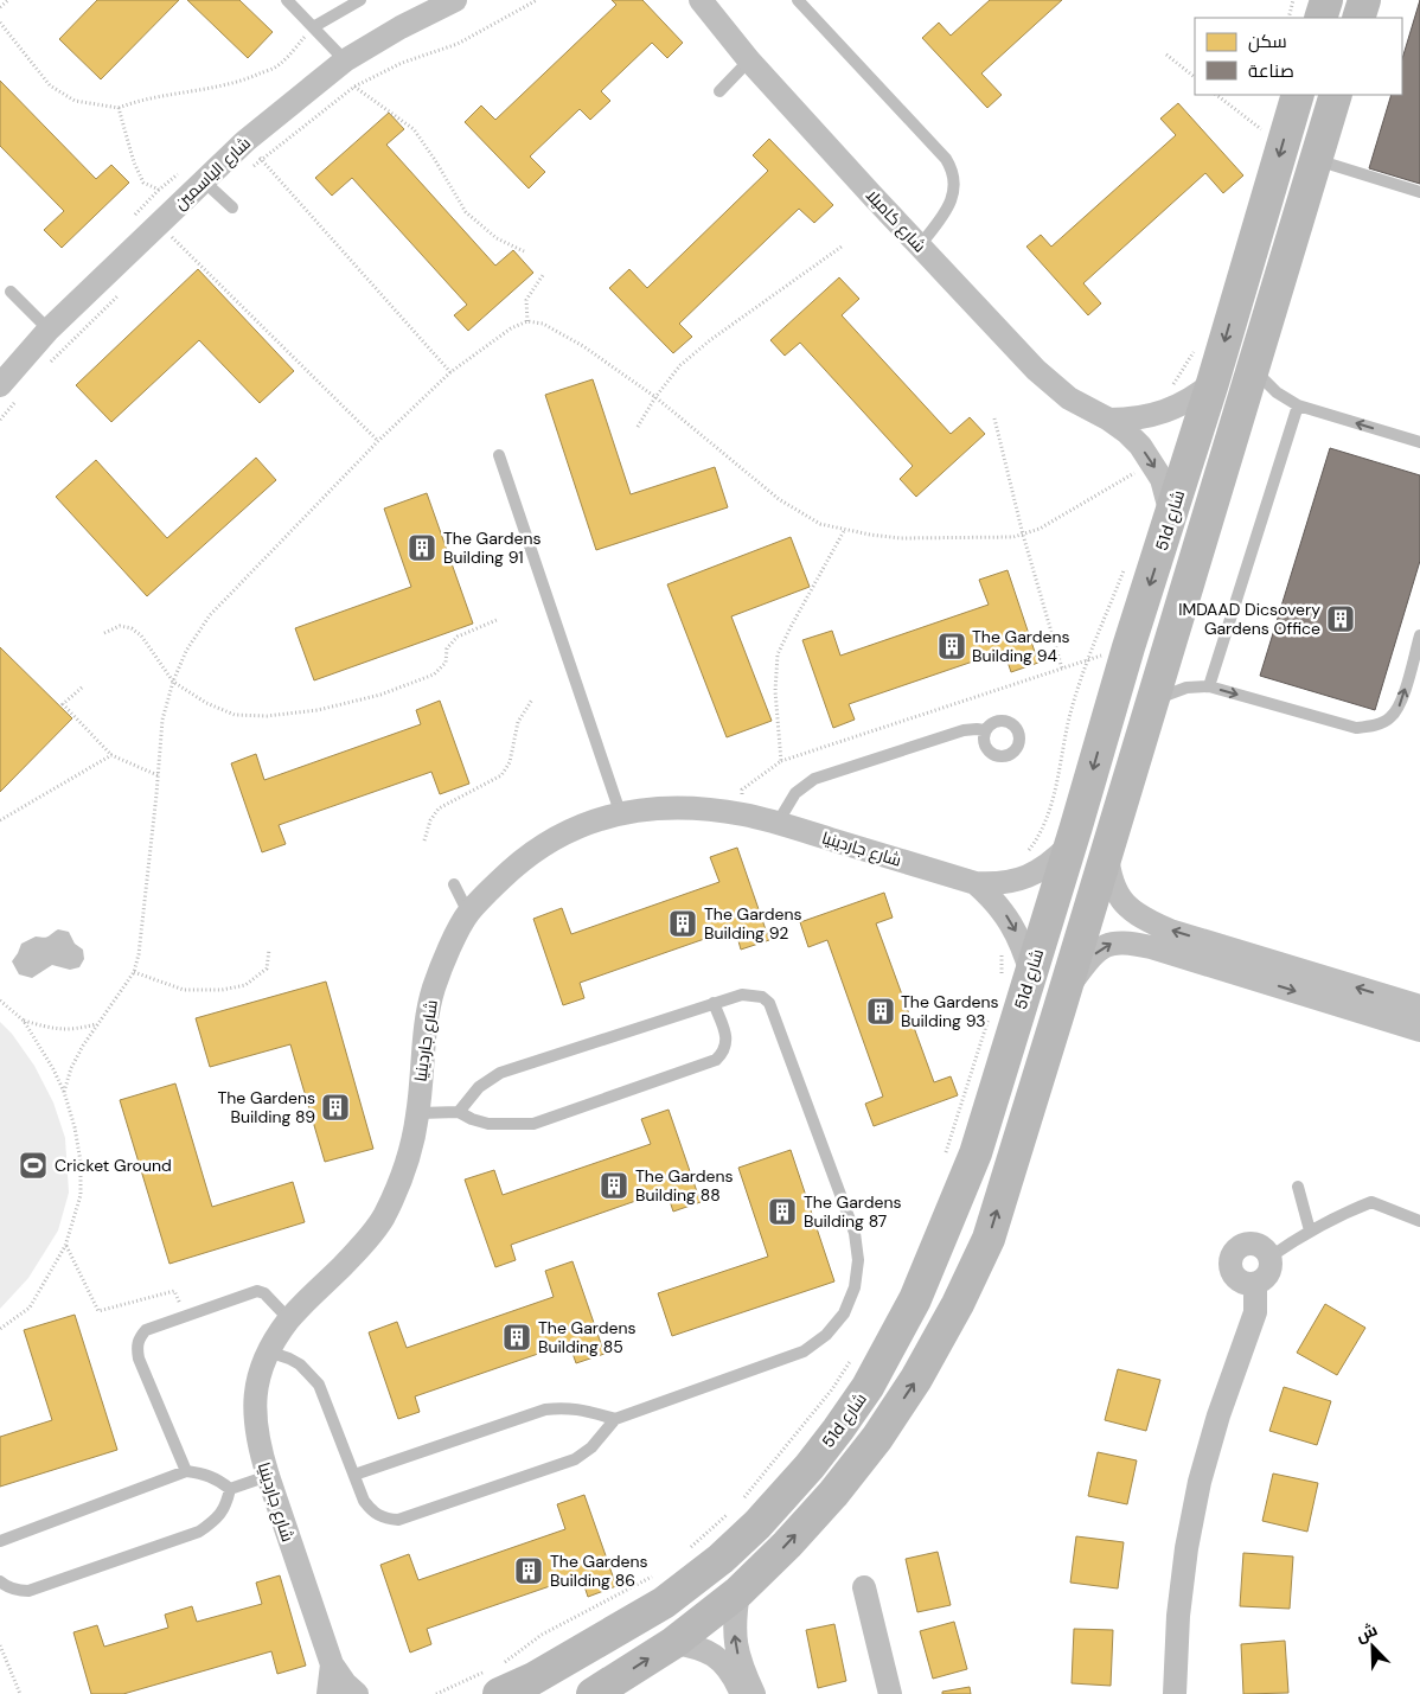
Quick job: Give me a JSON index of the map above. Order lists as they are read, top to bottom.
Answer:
{
  "streets": {
    "street": [
      "شارع الياسمين",
      "شارع كاميلا",
      "51d شارع",
      "شارع جاردينيا"
    ]
  },
  "crossings": [
    ["شارع كاميلا", "51d شارع"],
    ["51d شارع", "شارع جاردينيا"]
  ],
  "places": {
    "building": [
      "The Gardens Building 91",
      "IMDAAD Dicsovery Gardens Office",
      "The Gardens Building 94",
      "The Gardens Building 92",
      "The Gardens Building 93",
      "The Gardens Building 89",
      "The Gardens Building 88",
      "The Gardens Building 87",
      "The Gardens Building 85",
      "The Gardens Building 86"
    ],
    "sports": ["Cricket Ground"]
  },
  "legend": ["سكن", "صناعة"],
  "north": "top left"
}
